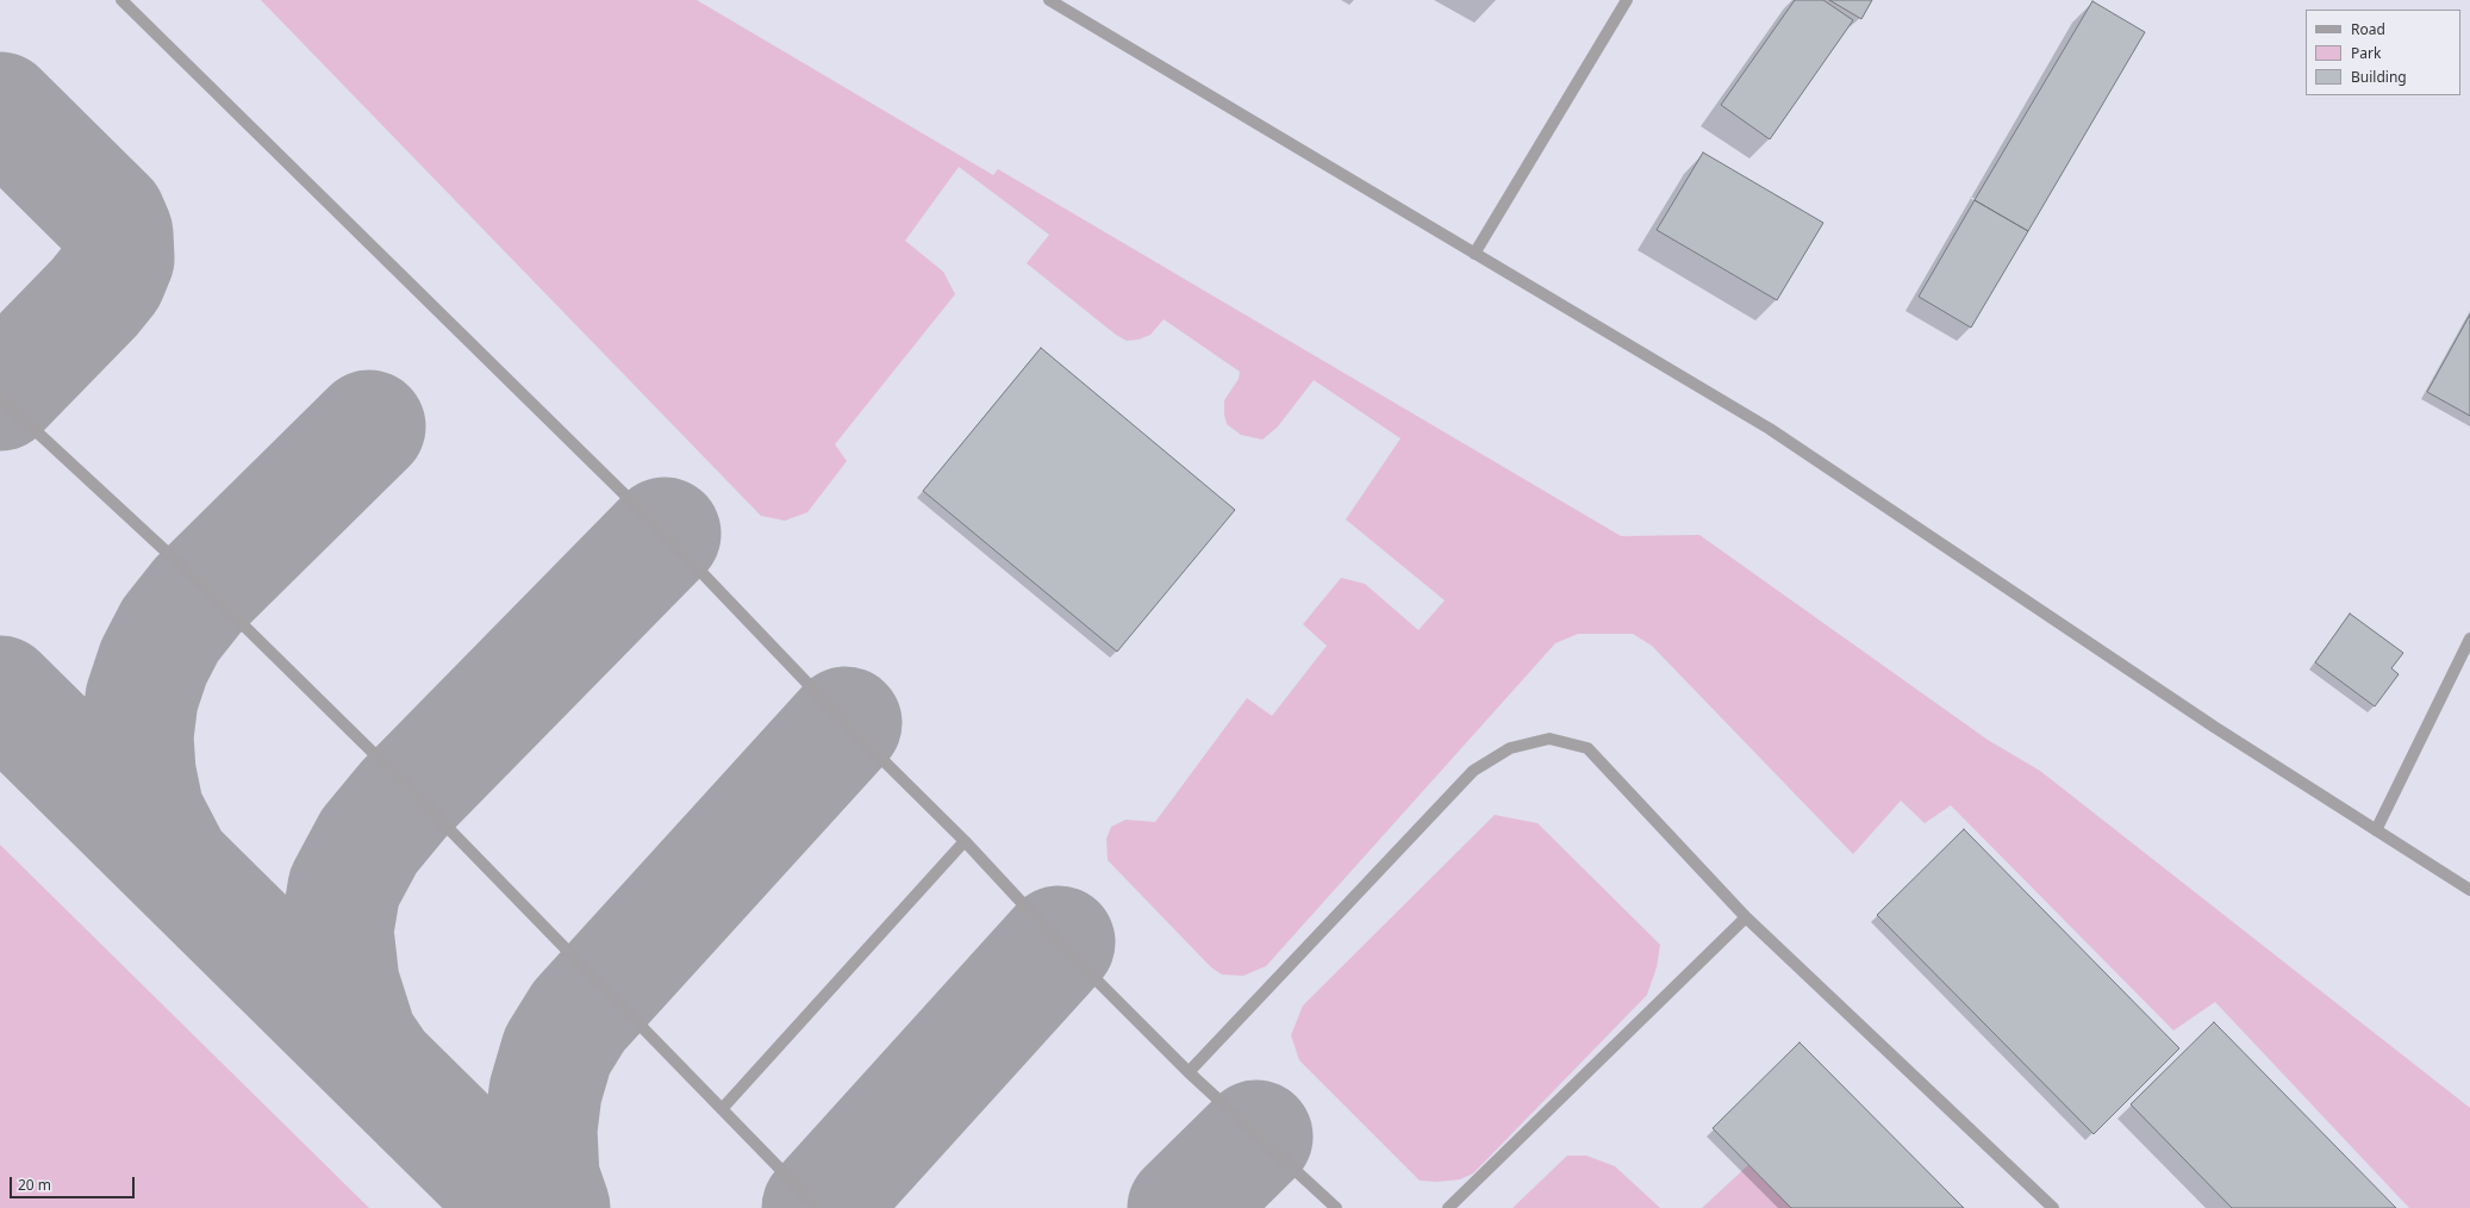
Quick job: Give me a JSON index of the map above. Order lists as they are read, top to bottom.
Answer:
{
  "legend": ["Road", "Park", "Building"],
  "scale_bar": "20 m"
}
